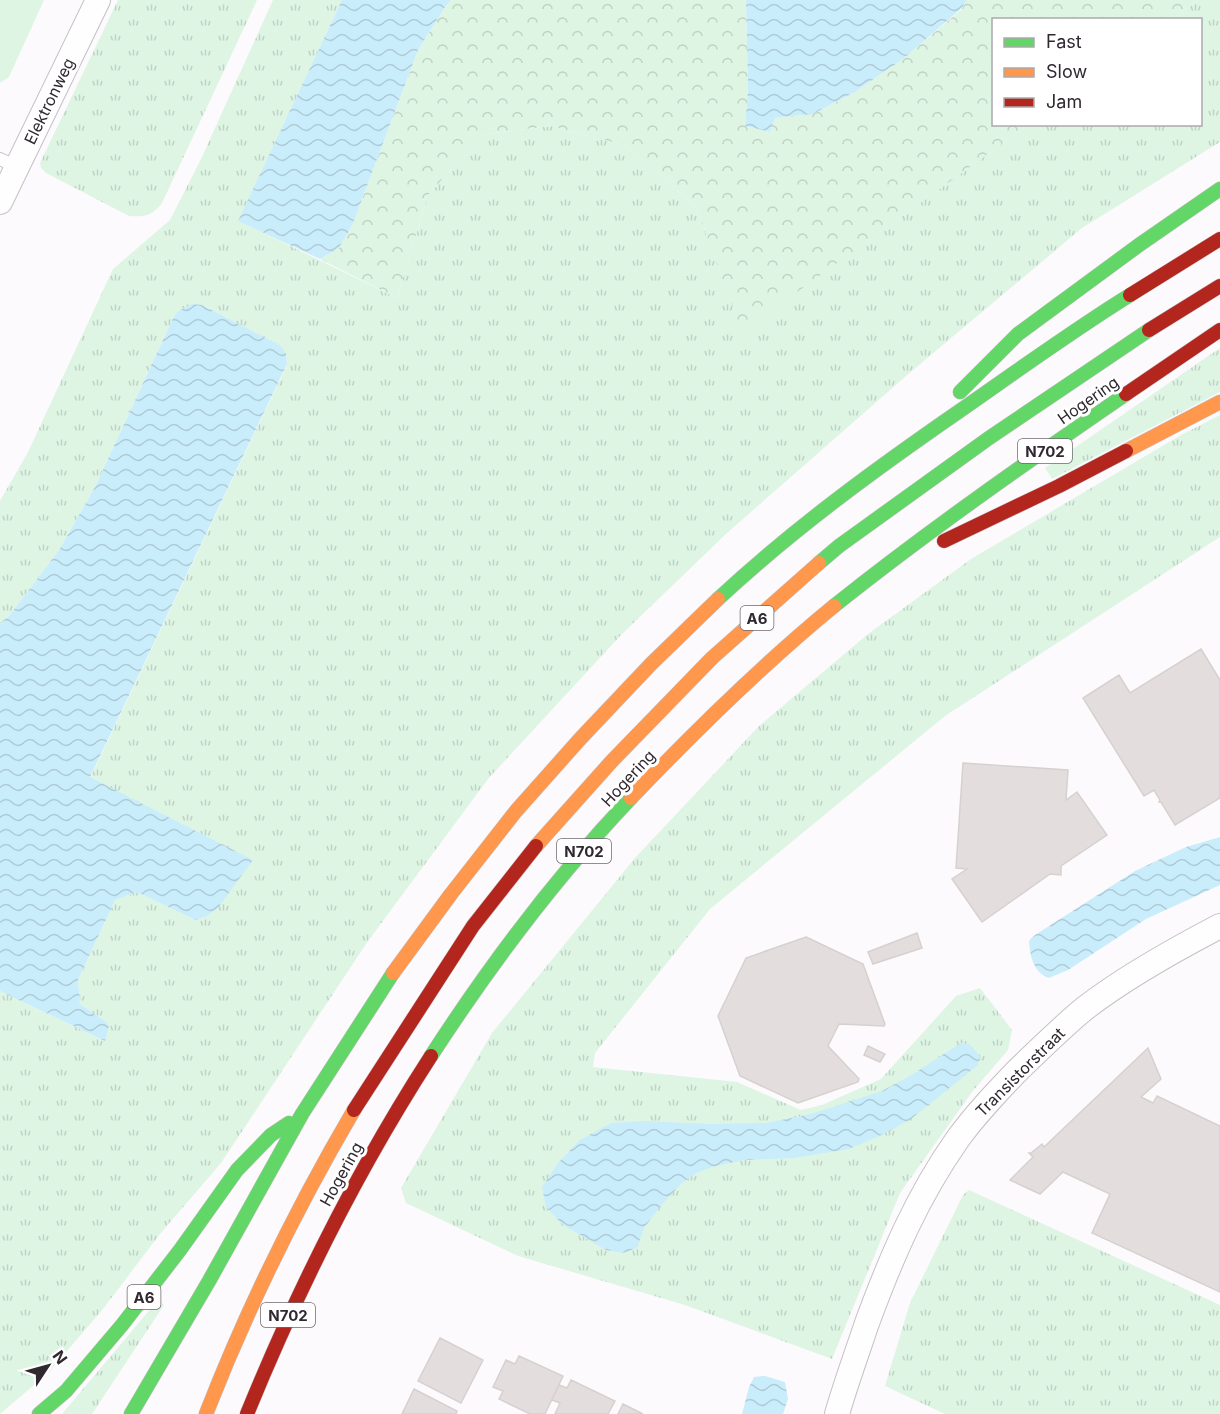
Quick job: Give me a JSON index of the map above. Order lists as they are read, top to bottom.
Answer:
{
  "streets": {
    "highway": ["Hogering", "N702", "A6"],
    "street": ["Elektronweg", "Transistorstraat"]
  },
  "crossings": [
    ["Hogering", "N702"]
  ],
  "legend": ["Fast", "Slow", "Jam"],
  "north": "top right"
}
